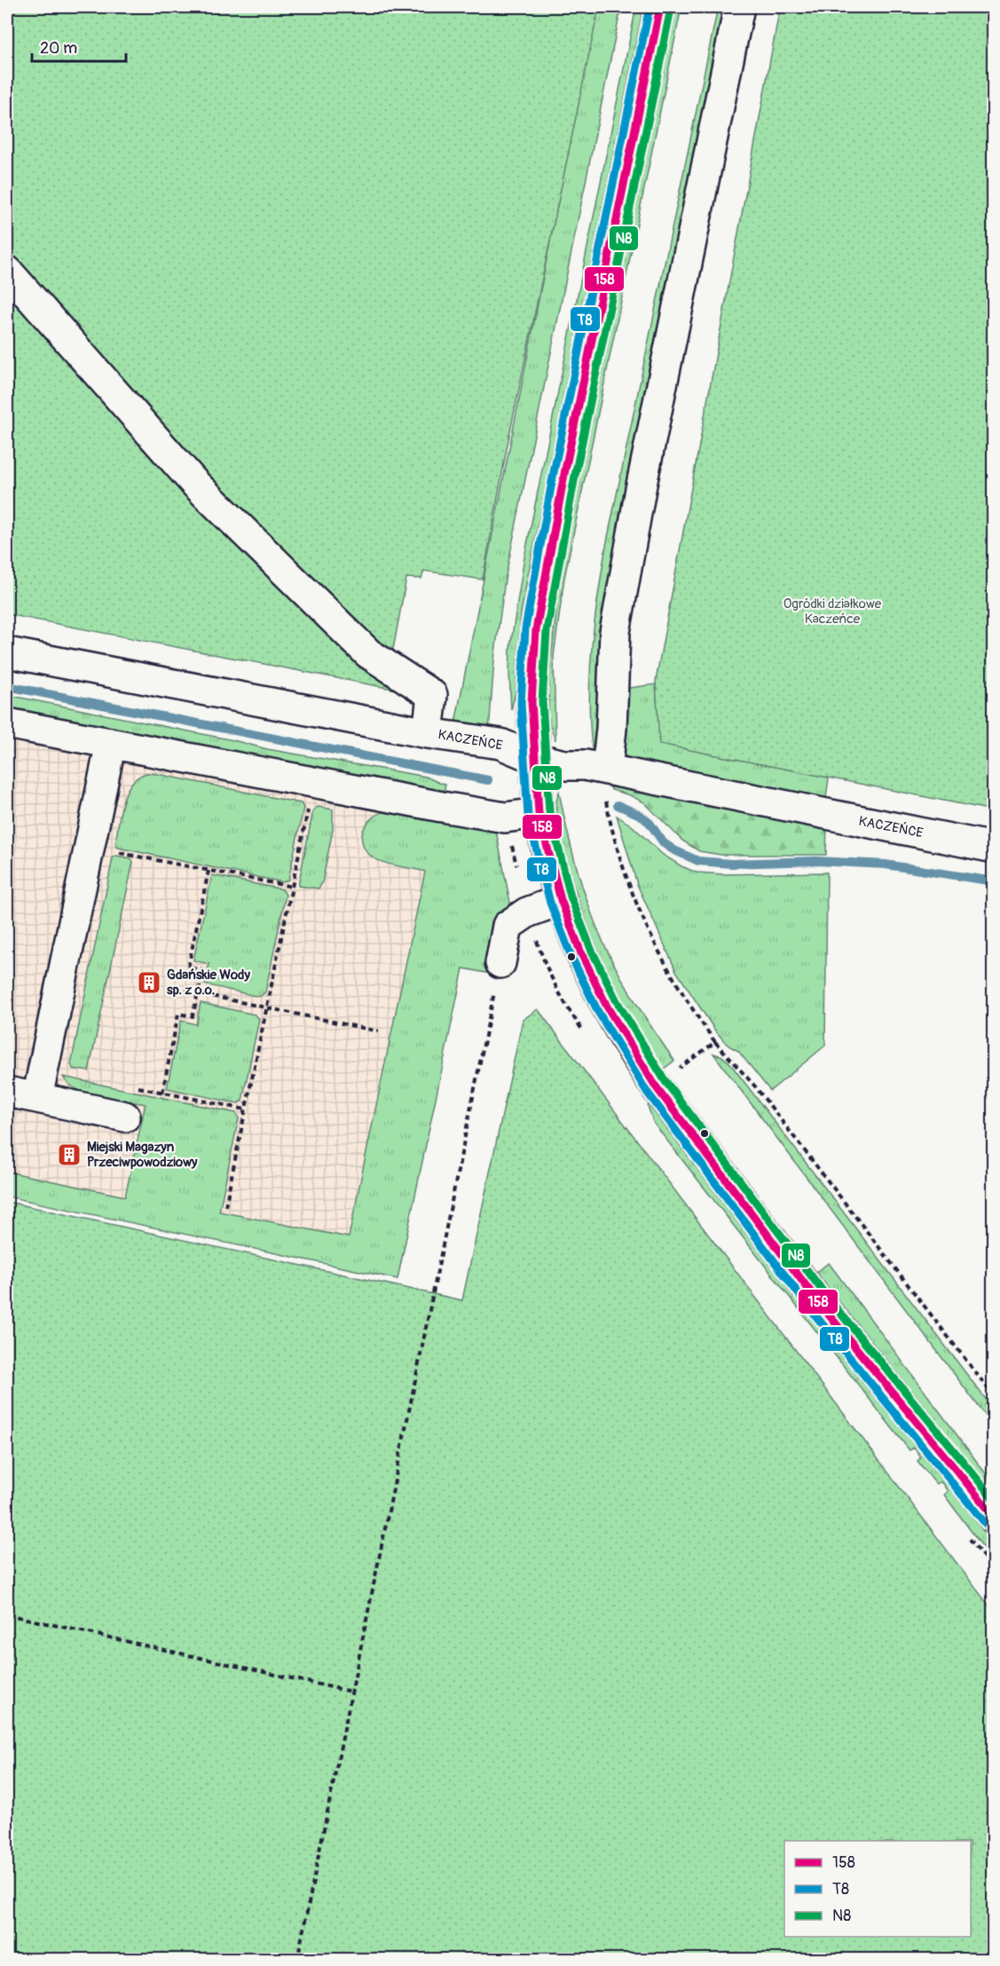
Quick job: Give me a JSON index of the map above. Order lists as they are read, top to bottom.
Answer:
{
  "streets": {
    "street": ["KACZEŃCE"]
  },
  "parks": ["Ogródki działkowe Kaczeńce"],
  "places": {
    "building": ["Gdańskie Wody sp. z o.o.", "Miejski Magazyn Przeciwpowodziowy"]
  },
  "lines": ["transit line 158", "transit line T8", "transit line N8"],
  "legend": ["158", "T8", "N8"],
  "scale_bar": "20 m"
}
